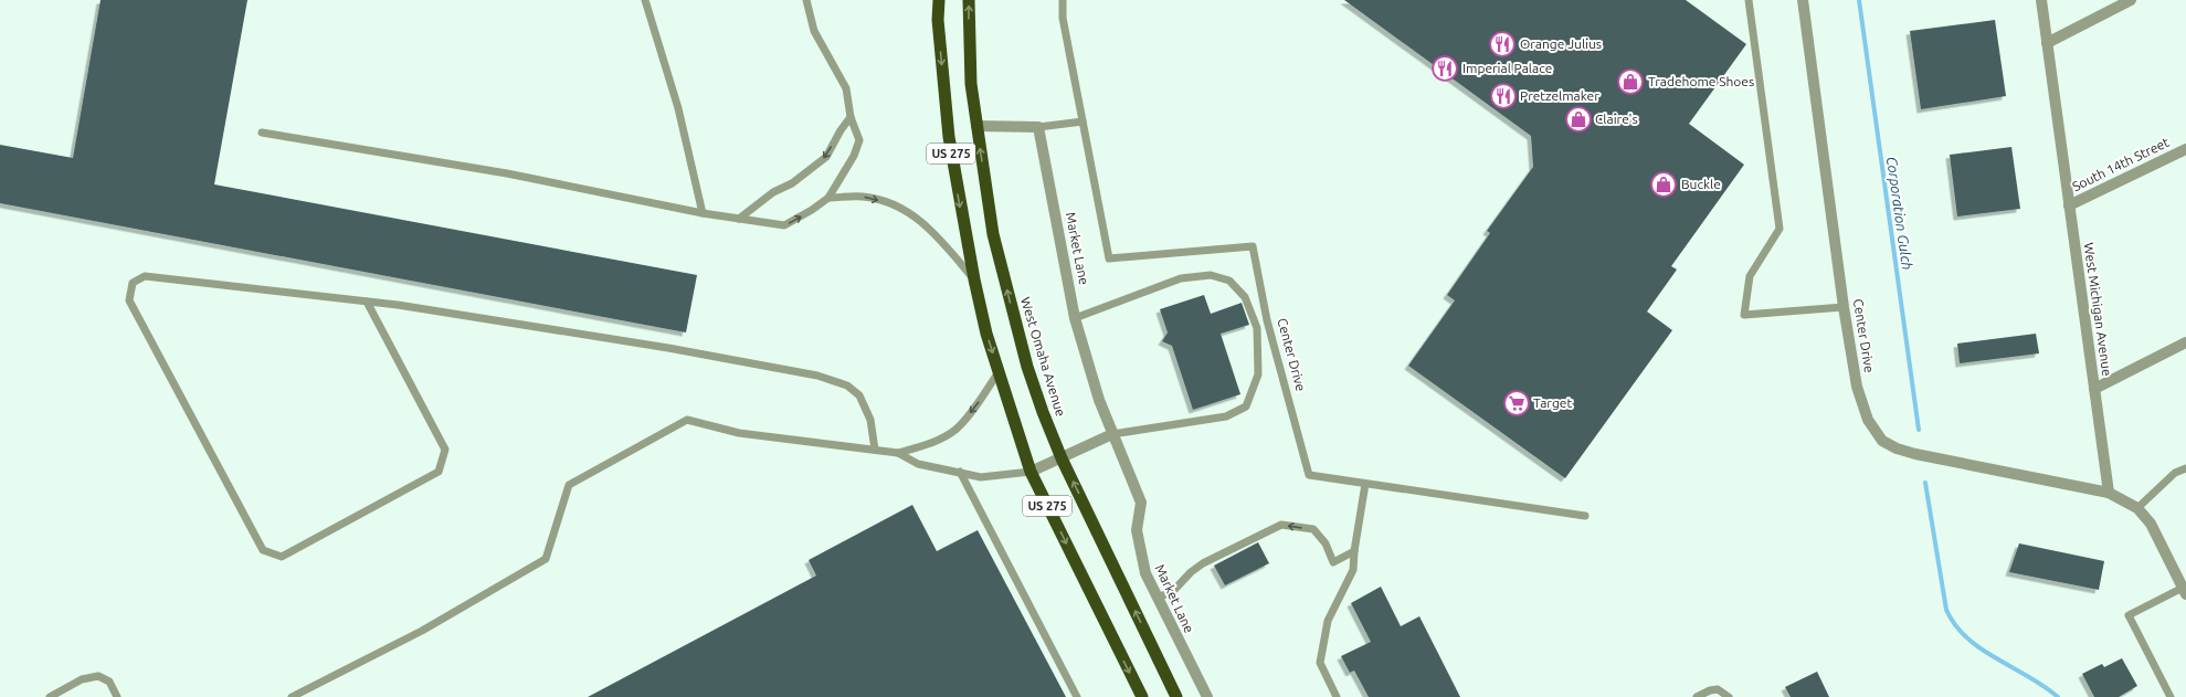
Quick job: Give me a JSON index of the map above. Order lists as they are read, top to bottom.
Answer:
{
  "streets": {
    "highway": ["US 275", "West Omaha Avenue"],
    "street": [
      "South 14th Street",
      "Market Lane",
      "West Michigan Avenue",
      "Center Drive"
    ]
  },
  "crossings": [
    ["South 14th Street", "West Michigan Avenue"],
    ["West Michigan Avenue", "Center Drive"]
  ],
  "water": ["Corporation Gulch"],
  "places": {
    "restaurant": ["Orange Julius", "Imperial Palace", "Pretzelmaker"],
    "shop": ["Tradehome Shoes", "Claire's", "Buckle"],
    "supermarket": ["Target"]
  }
}
